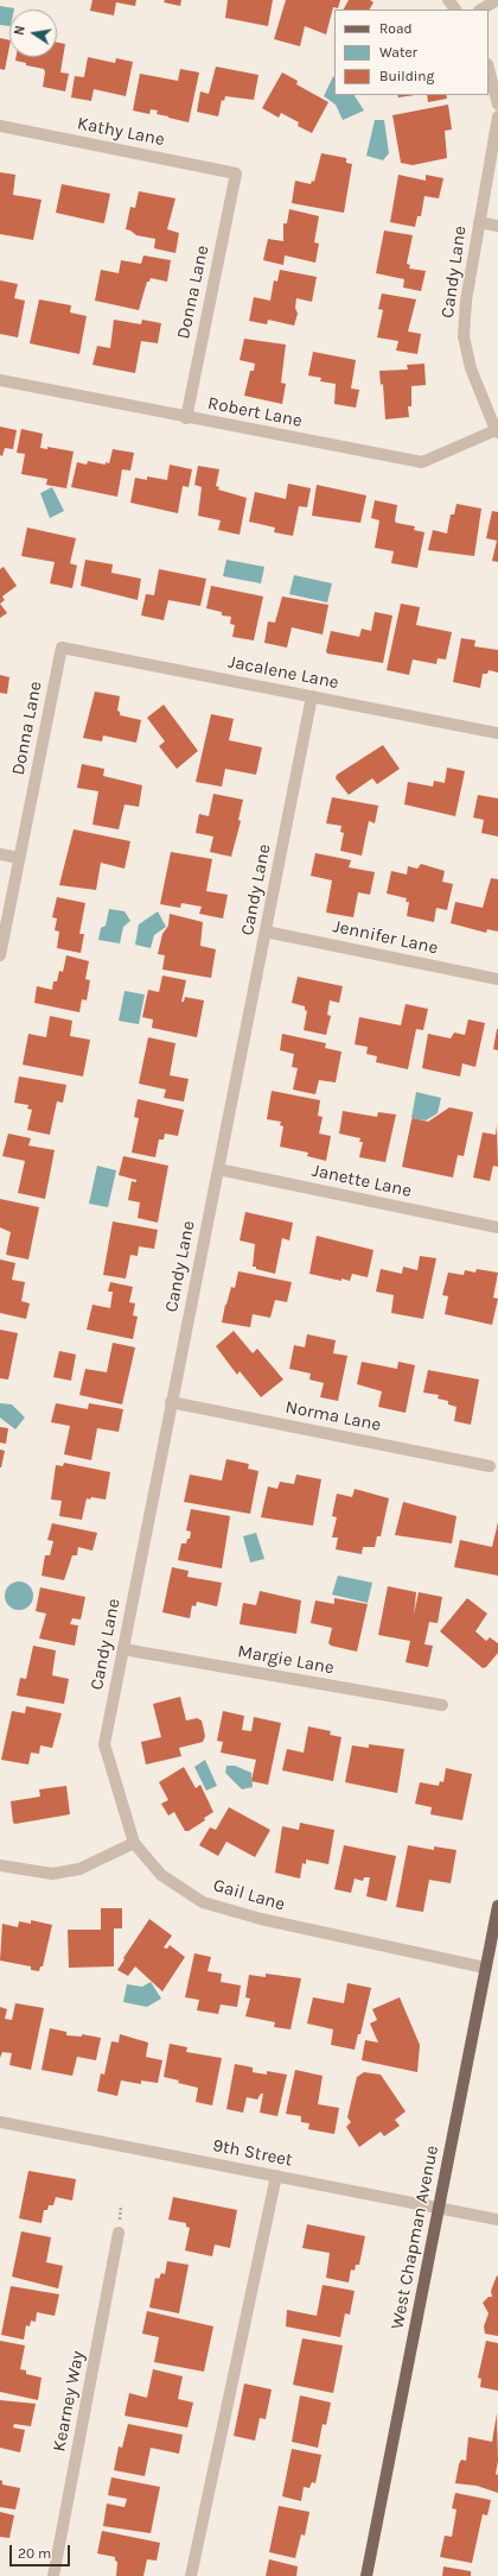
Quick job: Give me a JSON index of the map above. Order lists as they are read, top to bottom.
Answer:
{
  "streets": {
    "main road": ["West Chapman Avenue"],
    "street": [
      "Kathy Lane",
      "Candy Lane",
      "Donna Lane",
      "Robert Lane",
      "Jacalene Lane",
      "Jennifer Lane",
      "Janette Lane",
      "Norma Lane",
      "Margie Lane",
      "Gail Lane",
      "9th Street",
      "Kearney Way"
    ]
  },
  "crossings": [
    ["Kathy Lane", "Donna Lane"],
    ["Candy Lane", "Robert Lane"],
    ["Candy Lane", "Jacalene Lane"],
    ["Candy Lane", "Jennifer Lane"],
    ["Candy Lane", "Janette Lane"],
    ["Candy Lane", "Norma Lane"],
    ["Candy Lane", "Margie Lane"],
    ["Candy Lane", "Gail Lane"],
    ["Donna Lane", "Robert Lane"],
    ["Donna Lane", "Jacalene Lane"],
    ["Gail Lane", "West Chapman Avenue"],
    ["9th Street", "West Chapman Avenue"]
  ],
  "legend": ["Road", "Water", "Building"],
  "scale_bar": "20 m",
  "north": "left"
}
